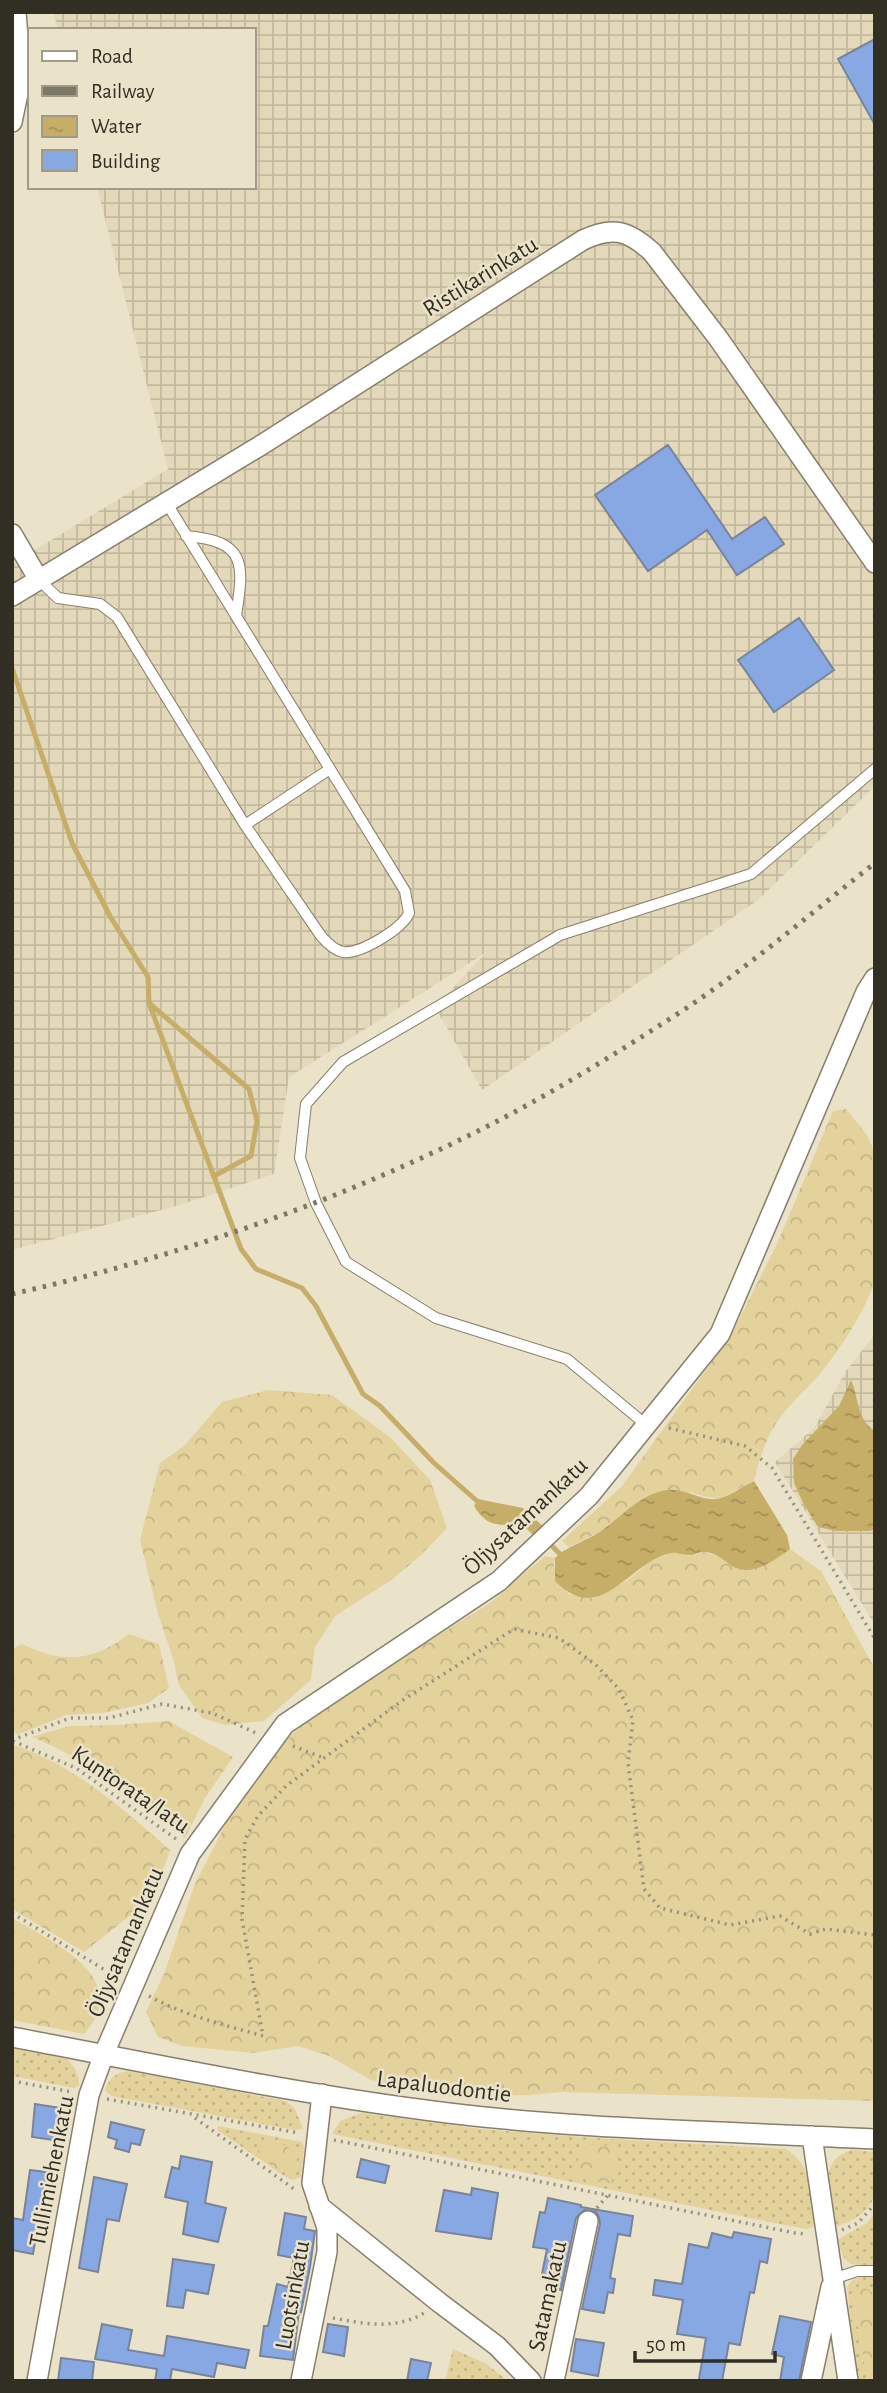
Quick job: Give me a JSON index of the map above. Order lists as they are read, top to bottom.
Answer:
{
  "streets": {
    "street": [
      "Ristikarinkatu",
      "Öljysatamankatu",
      "Lapaluodontie",
      "Tullimiehenkatu",
      "Luotsinkatu",
      "Satamakatu"
    ],
    "path": ["Kuntorata/latu"]
  },
  "crossings": [
    ["Öljysatamankatu", "Kuntorata/latu"],
    ["Öljysatamankatu", "Lapaluodontie"],
    ["Öljysatamankatu", "Tullimiehenkatu"],
    ["Lapaluodontie", "Tullimiehenkatu"],
    ["Lapaluodontie", "Luotsinkatu"]
  ],
  "legend": [
    "Road",
    "Railway",
    "Water",
    "Building"
  ],
  "scale_bar": "50 m"
}
